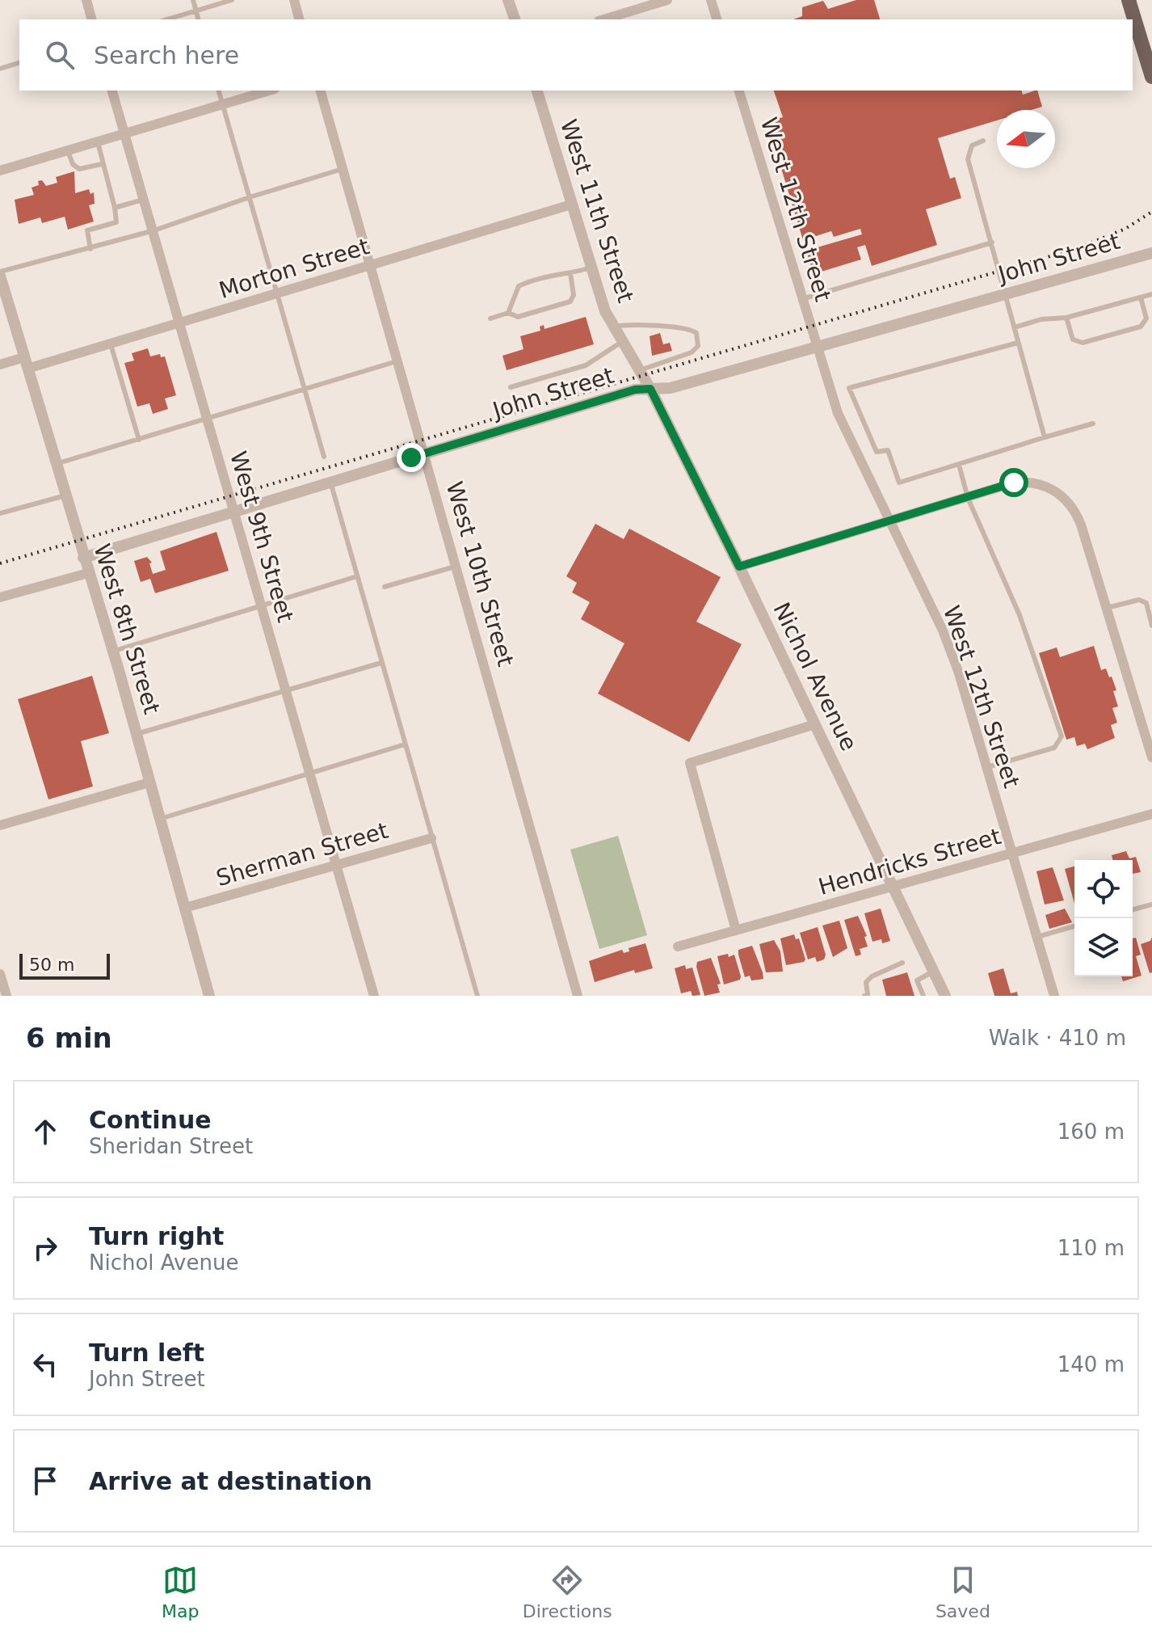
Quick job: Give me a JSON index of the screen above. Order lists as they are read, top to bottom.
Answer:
{
  "streets": {
    "street": [
      "West 12th Street",
      "West 11th Street",
      "John Street",
      "Morton Street",
      "West 9th Street",
      "West 10th Street",
      "West 8th Street",
      "Nichol Avenue",
      "Sherman Street",
      "Hendricks Street"
    ]
  },
  "crossings": [
    ["West 12th Street", "John Street"],
    ["West 12th Street", "Hendricks Street"],
    ["West 11th Street", "Morton Street"],
    ["West 11th Street", "Nichol Avenue"],
    ["John Street", "West 9th Street"],
    ["John Street", "West 10th Street"],
    ["John Street", "West 8th Street"],
    ["John Street", "Nichol Avenue"],
    ["Morton Street", "West 9th Street"],
    ["Morton Street", "West 10th Street"],
    ["Morton Street", "West 8th Street"],
    ["West 9th Street", "Sherman Street"],
    ["West 8th Street", "Sherman Street"],
    ["Nichol Avenue", "Hendricks Street"]
  ],
  "scale_bar": "50 m",
  "north": "left",
  "page": {
    "search": "Search here",
    "scale": "50 m",
    "heading": ["6 min", "Walk · 410 m"],
    "list": [
      ["Continue", "Sheridan Street", "160 m"],
      ["Turn right", "Nichol Avenue", "110 m"],
      ["Turn left", "John Street", "140 m"],
      "Arrive at destination"
    ],
    "nav": ["Map", "Directions", "Saved"]
  }
}
